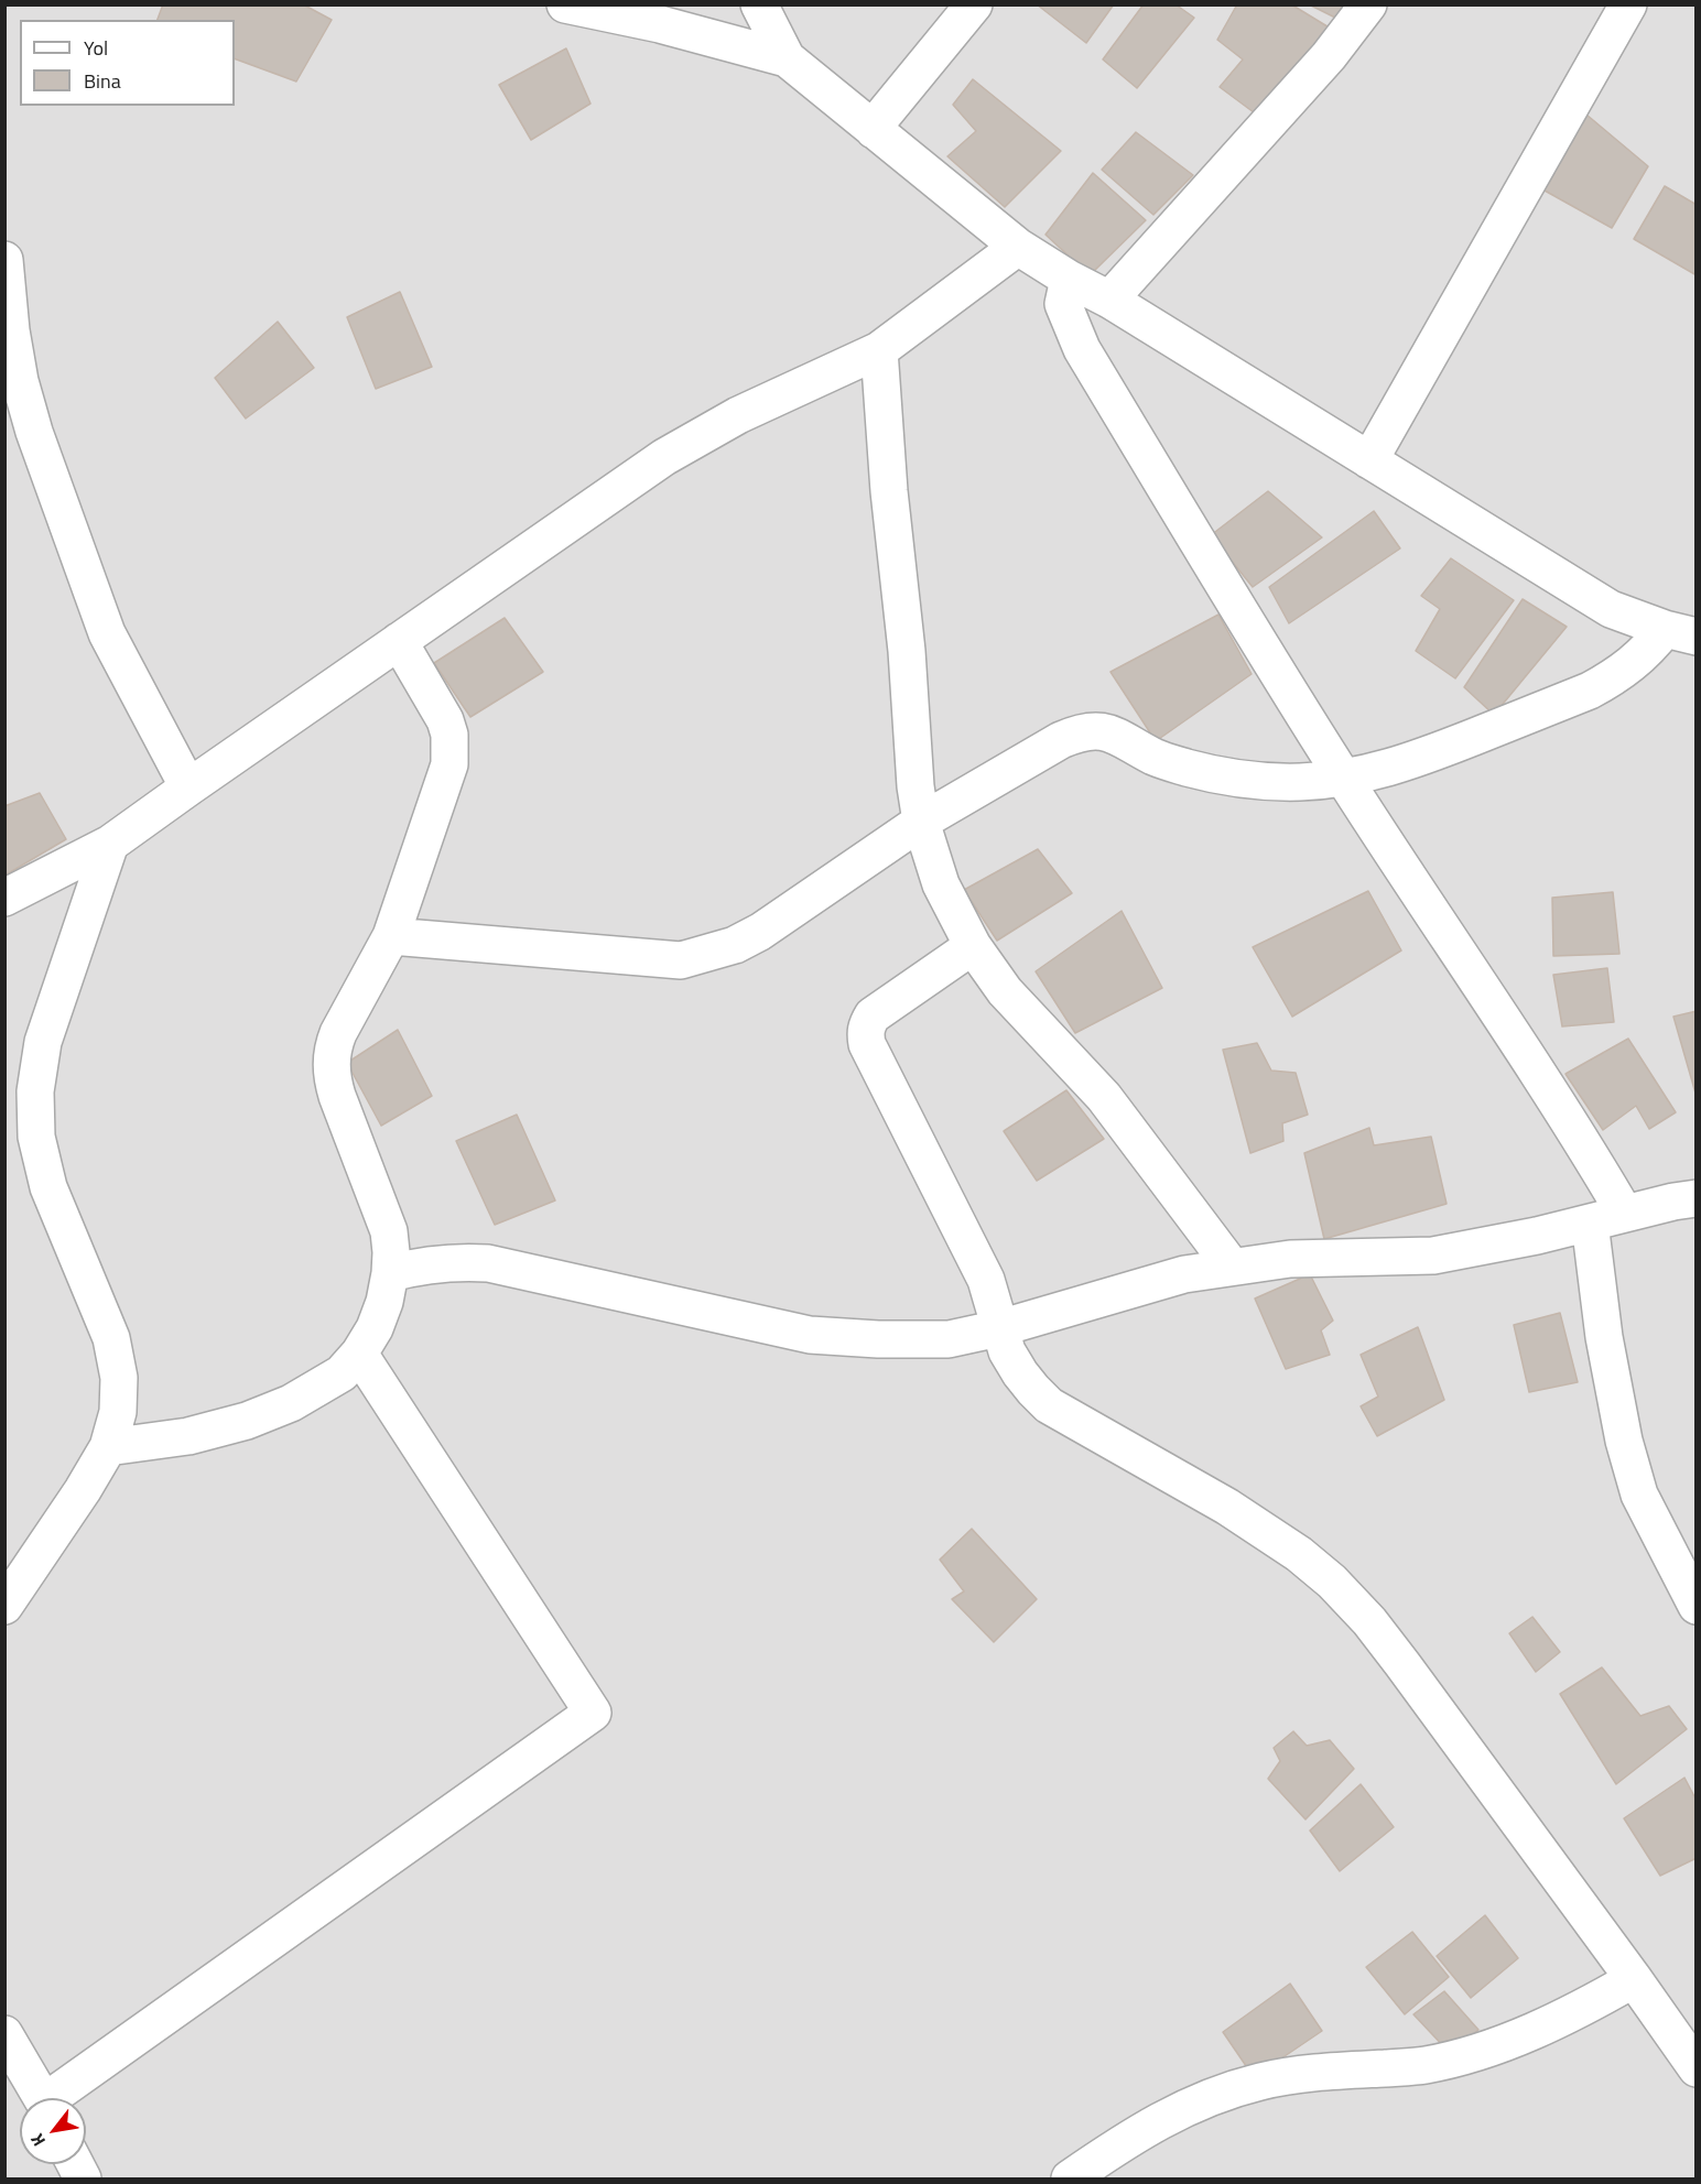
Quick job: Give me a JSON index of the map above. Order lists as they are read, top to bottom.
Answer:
{
  "legend": ["Yol", "Bina"],
  "north": "bottom left"
}
